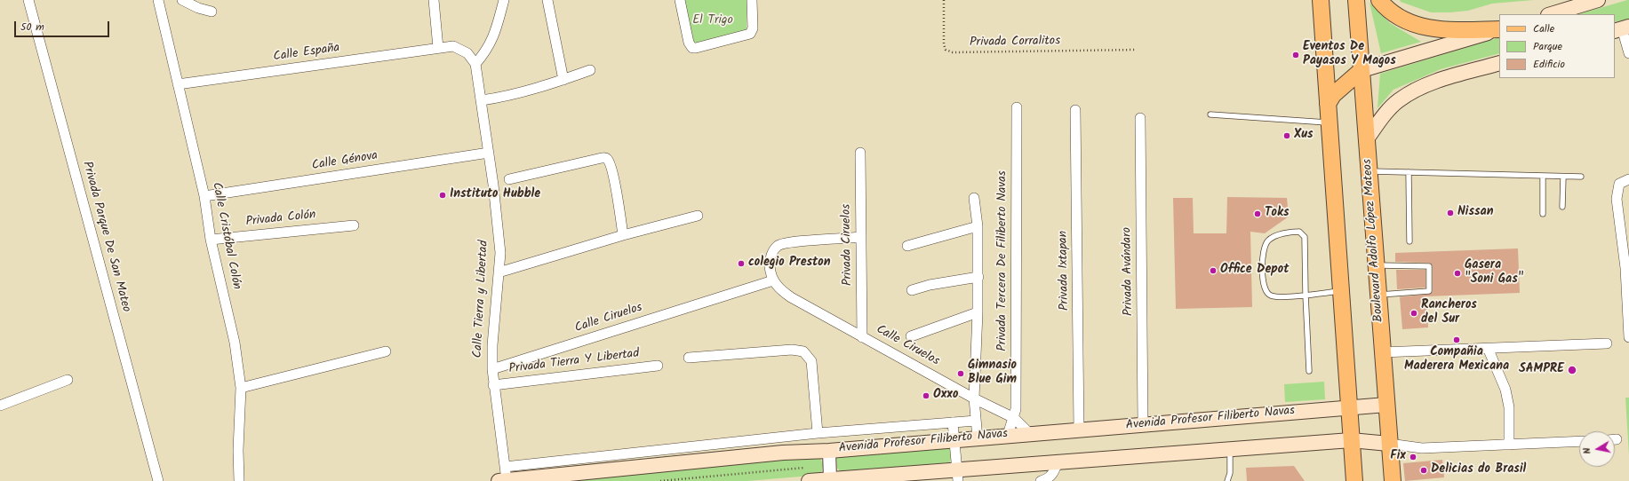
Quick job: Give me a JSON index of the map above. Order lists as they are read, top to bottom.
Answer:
{
  "streets": {
    "main road": ["Boulevard Adolfo López Mateos", "Avenida Profesor Filiberto Navas"],
    "street": [
      "Calle España",
      "Calle Génova",
      "Privada Colón",
      "Calle Cristóbal Colón",
      "Privada Parque De San Mateo",
      "Privada Ciruelos",
      "Privada Tercera De Filiberto Navas",
      "Privada Ixtapan",
      "Privada Avándaro",
      "Calle Tierra y Libertad",
      "Calle Ciruelos",
      "Privada Tierra Y Libertad"
    ],
    "path": ["Privada Corralitos"]
  },
  "crossings": [
    ["Calle España", "Calle Cristóbal Colón"],
    ["Calle Génova", "Calle Cristóbal Colón"],
    ["Calle Génova", "Calle Tierra y Libertad"],
    ["Privada Colón", "Calle Cristóbal Colón"],
    ["Boulevard Adolfo López Mateos", "Avenida Profesor Filiberto Navas"],
    ["Privada Ciruelos", "Calle Ciruelos"],
    ["Privada Tercera De Filiberto Navas", "Calle Ciruelos"],
    ["Privada Tercera De Filiberto Navas", "Avenida Profesor Filiberto Navas"],
    ["Privada Ixtapan", "Avenida Profesor Filiberto Navas"],
    ["Privada Avándaro", "Avenida Profesor Filiberto Navas"],
    ["Calle Tierra y Libertad", "Calle Ciruelos"],
    ["Calle Tierra y Libertad", "Privada Tierra Y Libertad"],
    ["Calle Tierra y Libertad", "Avenida Profesor Filiberto Navas"],
    ["Calle Ciruelos", "Avenida Profesor Filiberto Navas"]
  ],
  "parks": ["El Trigo"],
  "places": [
    "Eventos De Payasos Y Magos",
    "Xus",
    "Instituto Hubble",
    "Nissan",
    "Toks",
    "colegio Preston",
    "Office Depot",
    "Gasera \"Soni Gas\"",
    "Rancheros del Sur",
    "Compañia Maderera Mexicana",
    "SAMPRE",
    "Gimnasio Blue Gim",
    "Oxxo",
    "Fix",
    "Delicias do Brasil"
  ],
  "legend": ["Calle", "Parque", "Edificio"],
  "scale_bar": "50 m",
  "north": "left"
}
